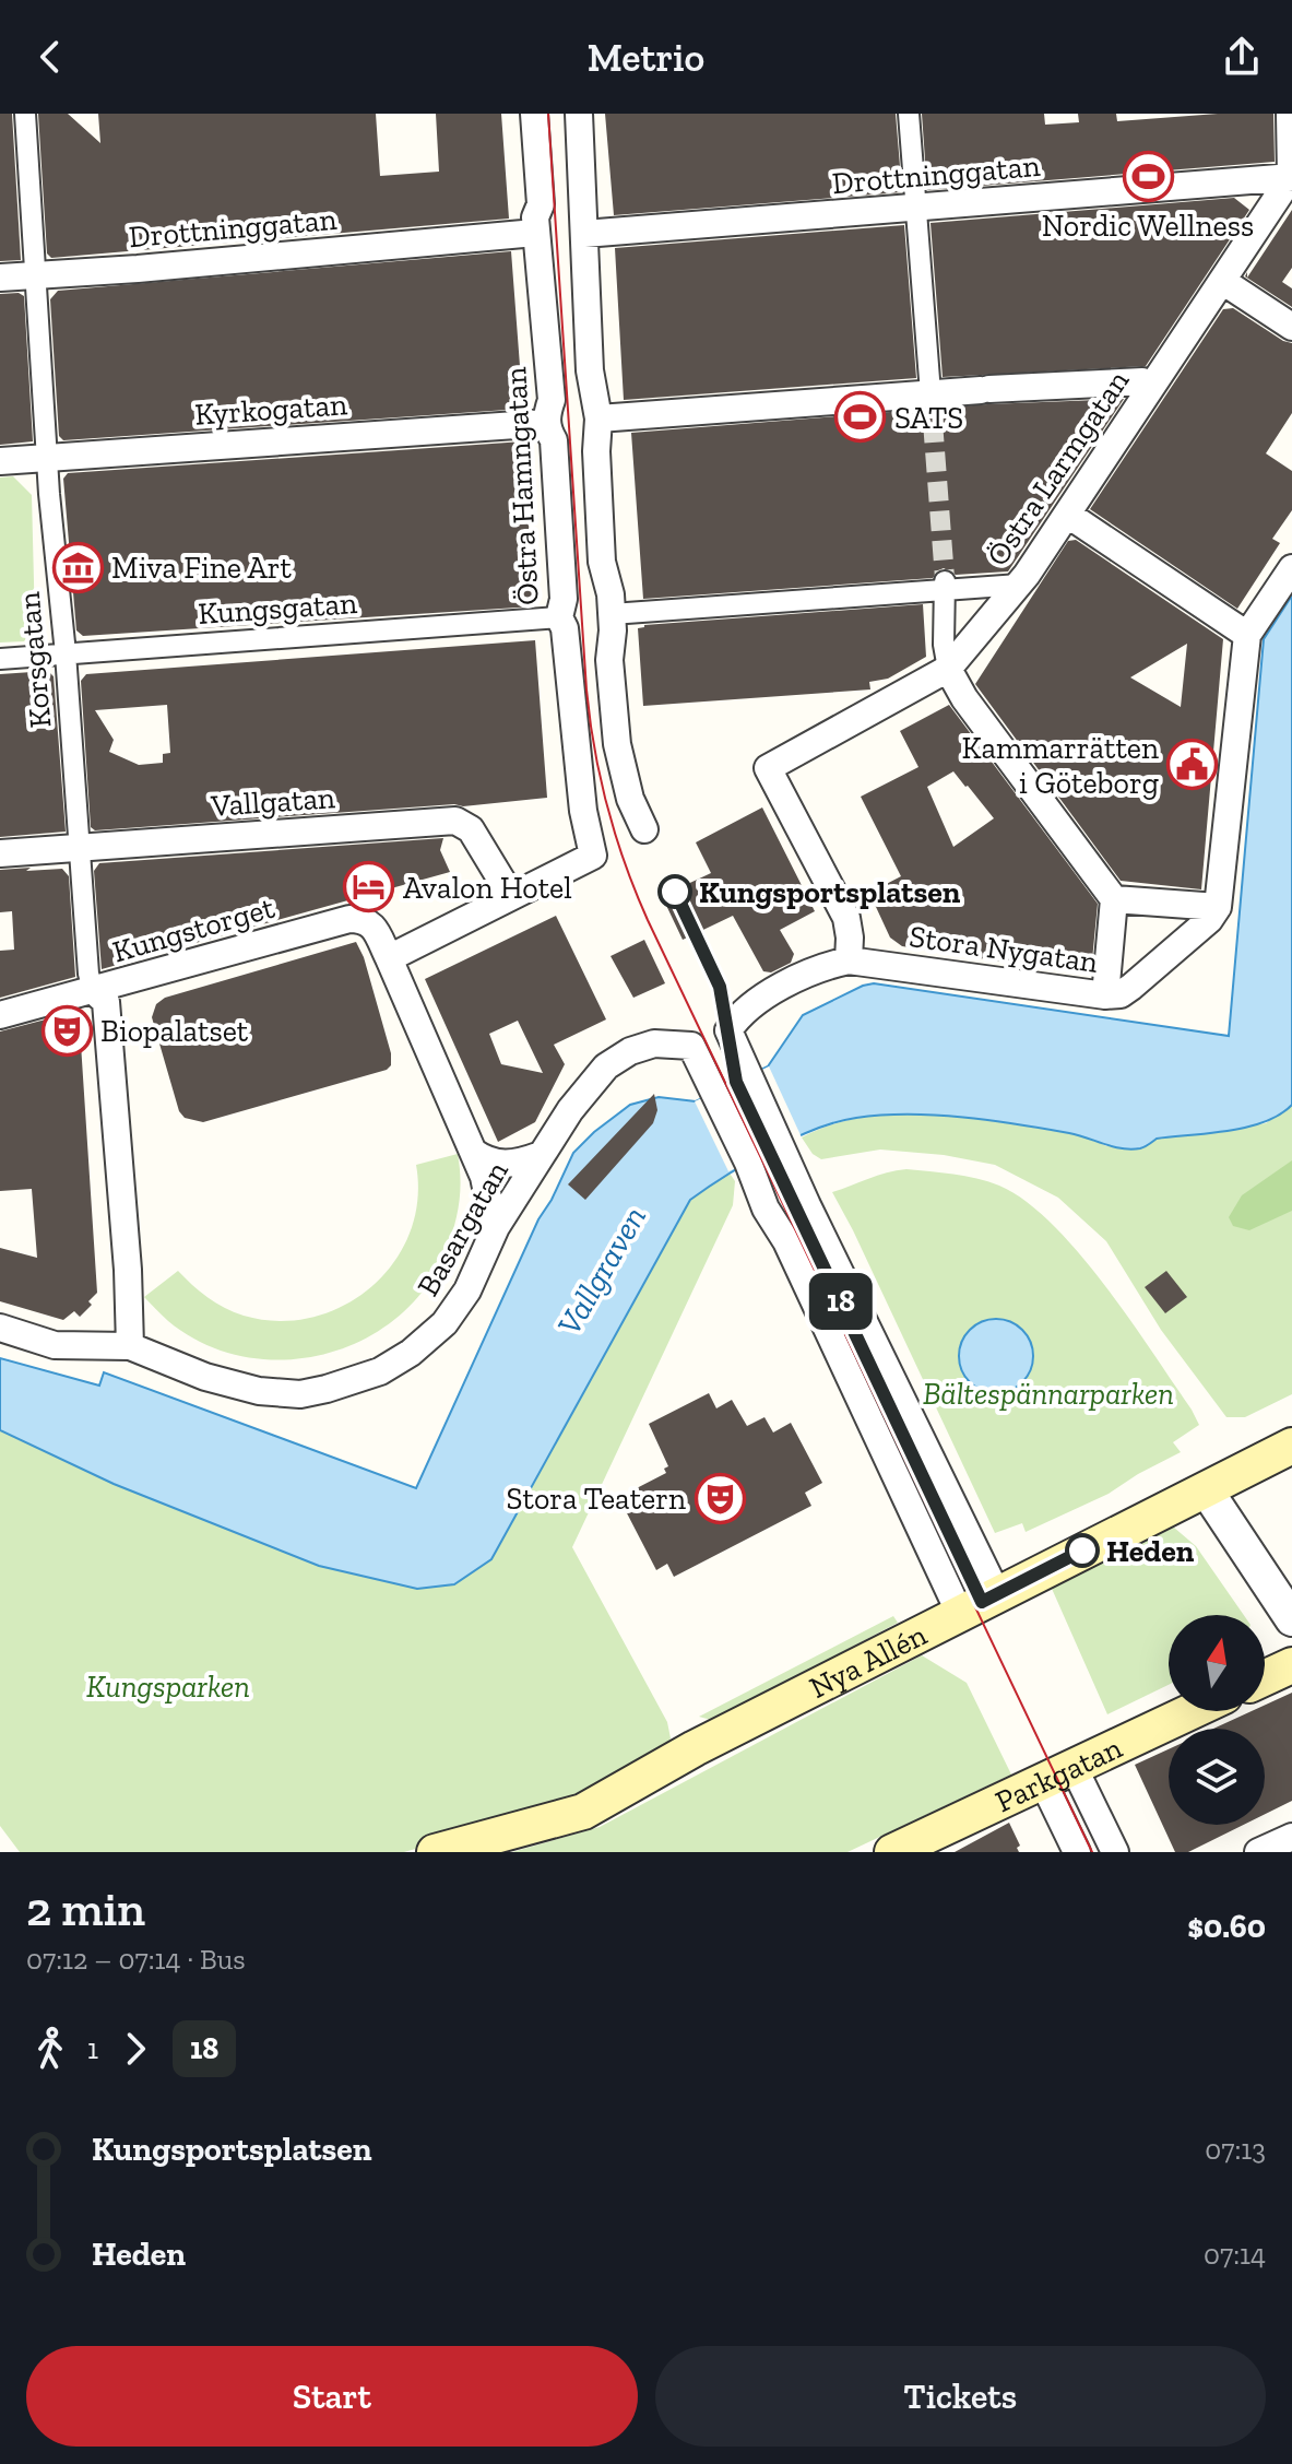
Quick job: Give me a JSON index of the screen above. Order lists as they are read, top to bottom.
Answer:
{
  "streets": {
    "main road": ["Nya Allén", "Parkgatan"],
    "street": [
      "Drottninggatan",
      "Kyrkogatan",
      "Östra Larmgatan",
      "Östra Hamngatan",
      "Kungsgatan",
      "Korsgatan",
      "Vallgatan",
      "Kungstorget",
      "Stora Nygatan",
      "Basargatan"
    ]
  },
  "crossings": [
    ["Drottninggatan", "Östra Larmgatan"],
    ["Drottninggatan", "Korsgatan"],
    ["Kyrkogatan", "Östra Hamngatan"],
    ["Kyrkogatan", "Korsgatan"],
    ["Östra Larmgatan", "Stora Nygatan"],
    ["Östra Hamngatan", "Kungsgatan"],
    ["Östra Hamngatan", "Vallgatan"],
    ["Kungsgatan", "Korsgatan"],
    ["Korsgatan", "Vallgatan"],
    ["Korsgatan", "Kungstorget"],
    ["Kungstorget", "Basargatan"],
    ["Stora Nygatan", "Nya Allén"],
    ["Basargatan", "Nya Allén"]
  ],
  "water": ["Vallgraven"],
  "parks": ["Bältespännarparken", "Kungsparken"],
  "places": {
    "sports": ["Nordic Wellness", "SATS"],
    "museum": ["Miva Fine Art"],
    "public building": ["Kammarrätten i Göteborg"],
    "hotel": ["Avalon Hotel"],
    "other": ["Kungsportsplatsen", "Heden"],
    "theatre": ["Biopalatset", "Stora Teatern"]
  },
  "lines": ["bus line 18"],
  "north": "top",
  "page": {
    "header": "Metrio",
    "on_map": "18",
    "heading": ["2 min", "07:12 – 07:14 · Bus", "$0.60"],
    "legs": ["1", "18"],
    "list": [
      {
        "name": "Kungsportsplatsen",
        "value": "07:13"
      },
      {
        "name": "Heden",
        "value": "07:14"
      }
    ],
    "buttons": ["Start", "Tickets"]
  }
}
